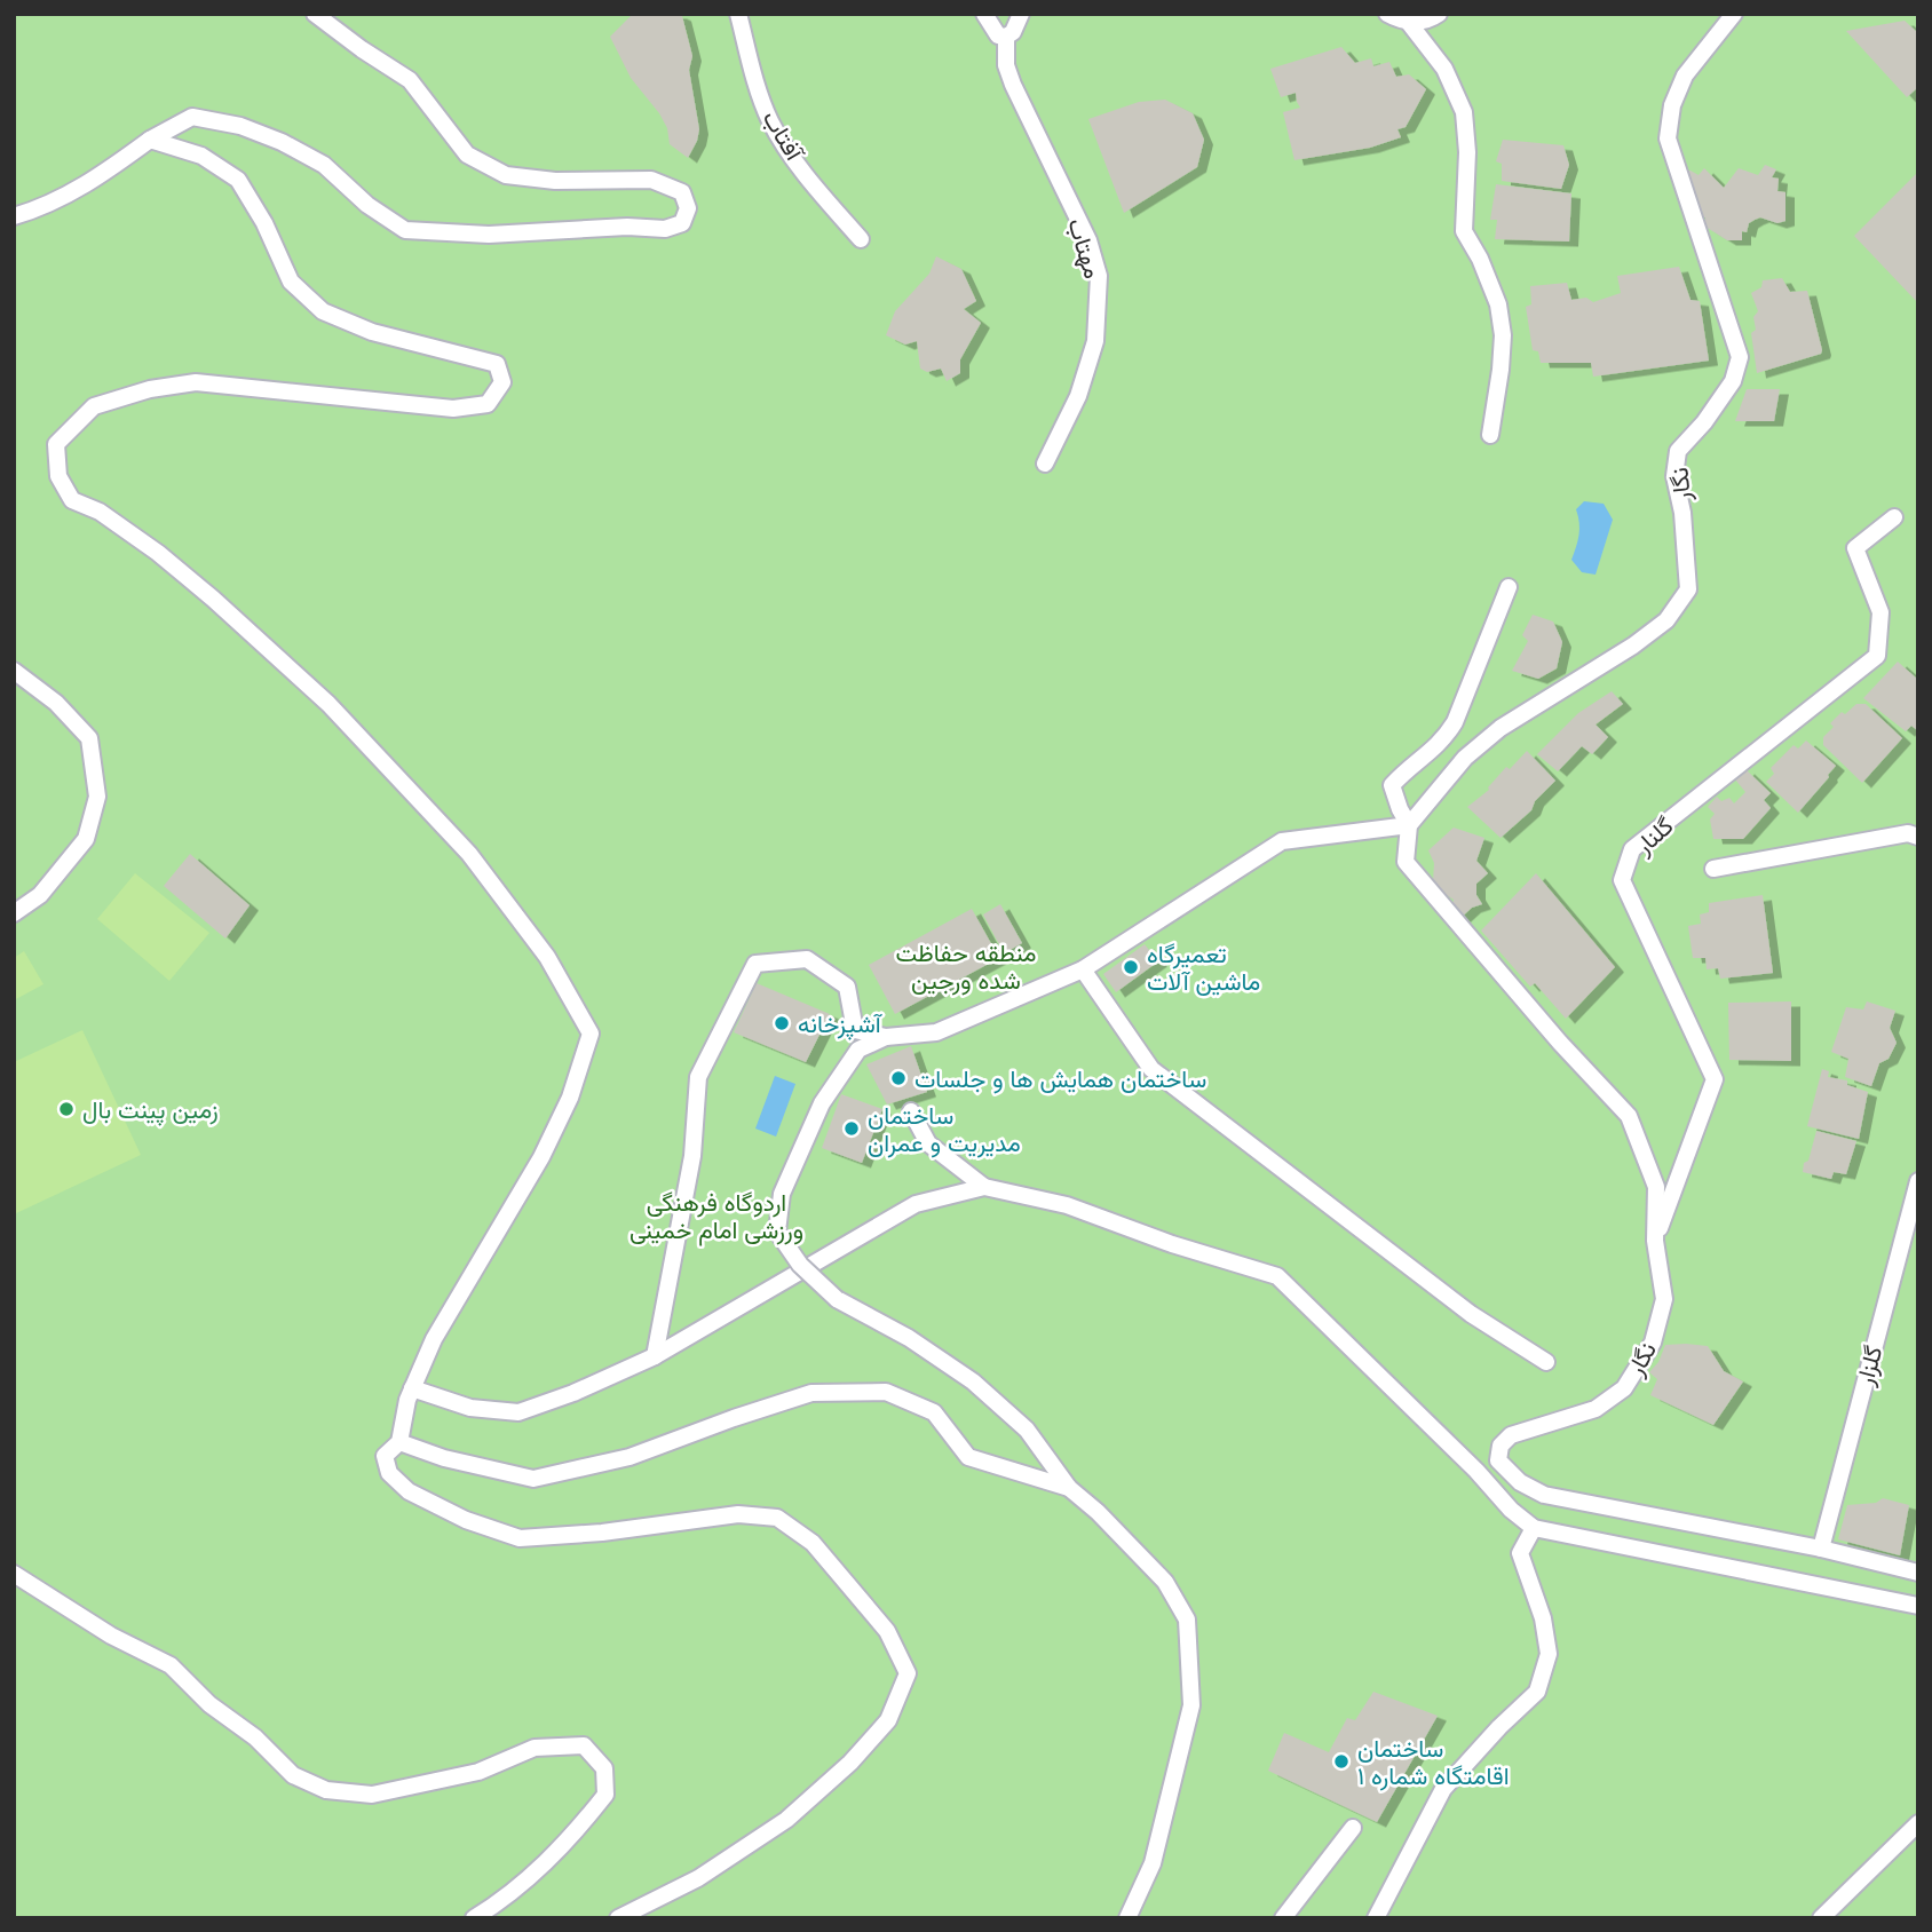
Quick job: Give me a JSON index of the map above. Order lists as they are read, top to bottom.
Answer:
{
  "streets": {
    "street": [
      "آفتاب",
      "مهتاب",
      "نگار",
      "گلنار",
      "گلزار"
    ]
  },
  "crossings": [
    ["نگار", "گلنار"]
  ],
  "parks": ["منطقه حفاظت شده ورجین", "اردوگاه فرهنگی ورزشی امام خمینی"],
  "places": [
    "تعمیرگاه ماشین آلات",
    "آشپزخانه",
    "ساختمان همایش ها و جلسات",
    "زمین پینت بال",
    "ساختمان مدیریت و عمران",
    "ساختمان اقامتگاه شماره ۱"
  ]
}
